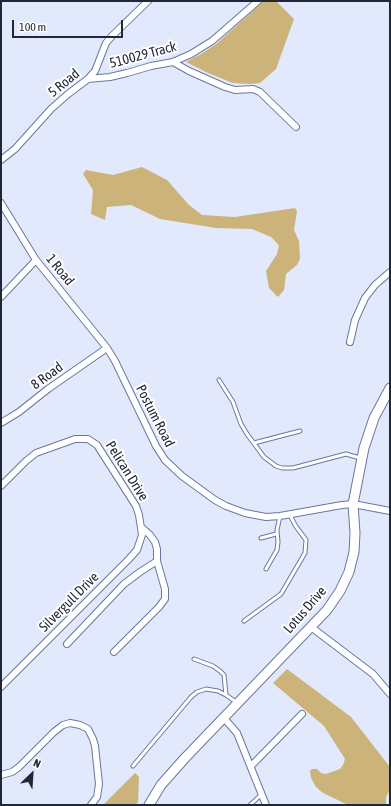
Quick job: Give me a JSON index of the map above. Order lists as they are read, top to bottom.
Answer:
{
  "streets": {
    "street": [
      "510029 Track",
      "5 Road",
      "1 Road",
      "8 Road",
      "Postum Road",
      "Pelican Drive",
      "Silvergull Drive",
      "Lotus Drive"
    ]
  },
  "crossings": [
    ["510029 Track", "5 Road"],
    ["1 Road", "8 Road"],
    ["1 Road", "Postum Road"],
    ["8 Road", "Postum Road"],
    ["Postum Road", "Lotus Drive"],
    ["Pelican Drive", "Silvergull Drive"]
  ],
  "scale_bar": "100 m",
  "north": "top right"
}
